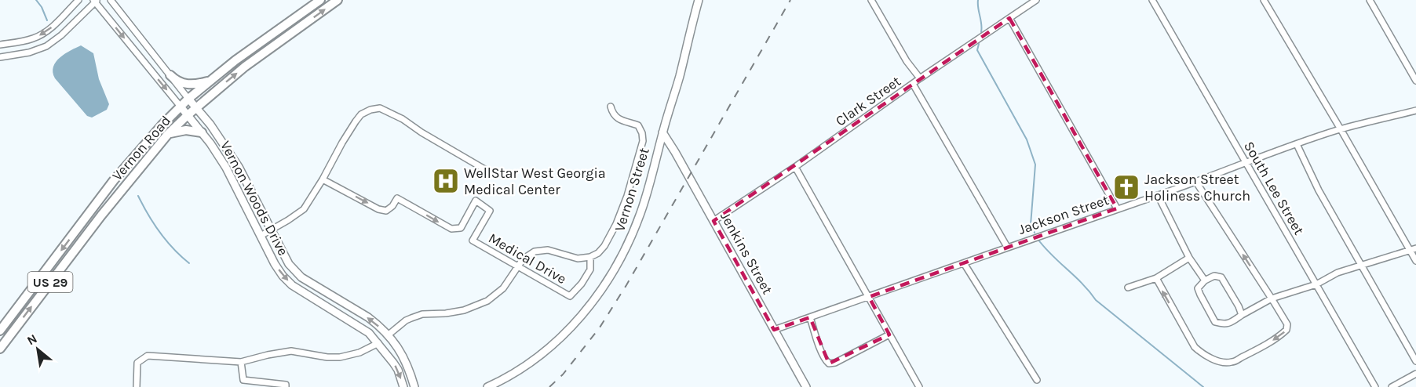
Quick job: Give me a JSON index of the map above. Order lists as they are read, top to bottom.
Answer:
{
  "streets": {
    "main road": ["Vernon Road", "US 29"],
    "street": [
      "Clark Street",
      "South Lee Street",
      "Vernon Street",
      "Vernon Woods Drive",
      "Jackson Street",
      "Jenkins Street",
      "Medical Drive"
    ]
  },
  "crossings": [
    ["Clark Street", "Jenkins Street"],
    ["Vernon Road", "Vernon Woods Drive"],
    ["South Lee Street", "Jackson Street"],
    ["Vernon Street", "Jenkins Street"],
    ["Jackson Street", "Jenkins Street"]
  ],
  "places": {
    "hospital": ["WellStar West Georgia Medical Center"],
    "church": ["Jackson Street Holiness Church"]
  },
  "north": "top left"
}
